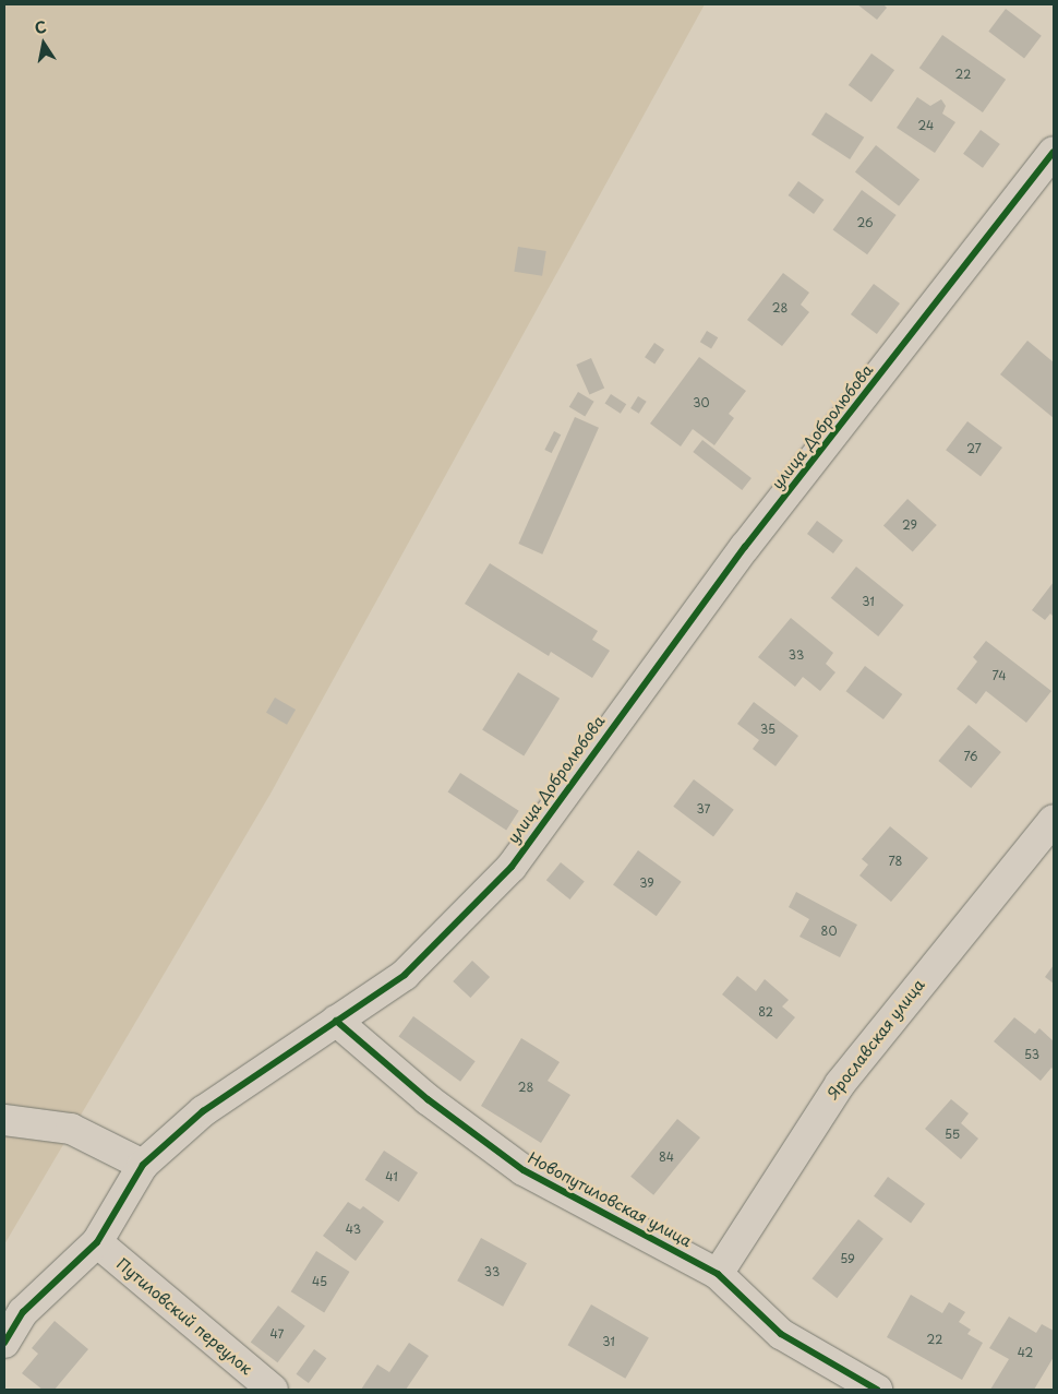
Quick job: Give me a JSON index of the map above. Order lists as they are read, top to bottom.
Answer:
{
  "streets": {
    "street": [
      "улица Добролюбова",
      "Ярославская улица",
      "Новопутиловская улица",
      "Путиловский переулок"
    ]
  },
  "crossings": [
    ["улица Добролюбова", "Новопутиловская улица"],
    ["улица Добролюбова", "Путиловский переулок"],
    ["Ярославская улица", "Новопутиловская улица"]
  ],
  "house_numbers": [
    "22",
    "24",
    "26",
    "28",
    "30",
    "27",
    "29",
    "31",
    "33",
    "74",
    "35",
    "76",
    "37",
    "78",
    "39",
    "80",
    "82",
    "53",
    "28",
    "55",
    "84",
    "41",
    "43",
    "59",
    "33",
    "45",
    "47",
    "22",
    "31",
    "42"
  ],
  "north": "top"
}
